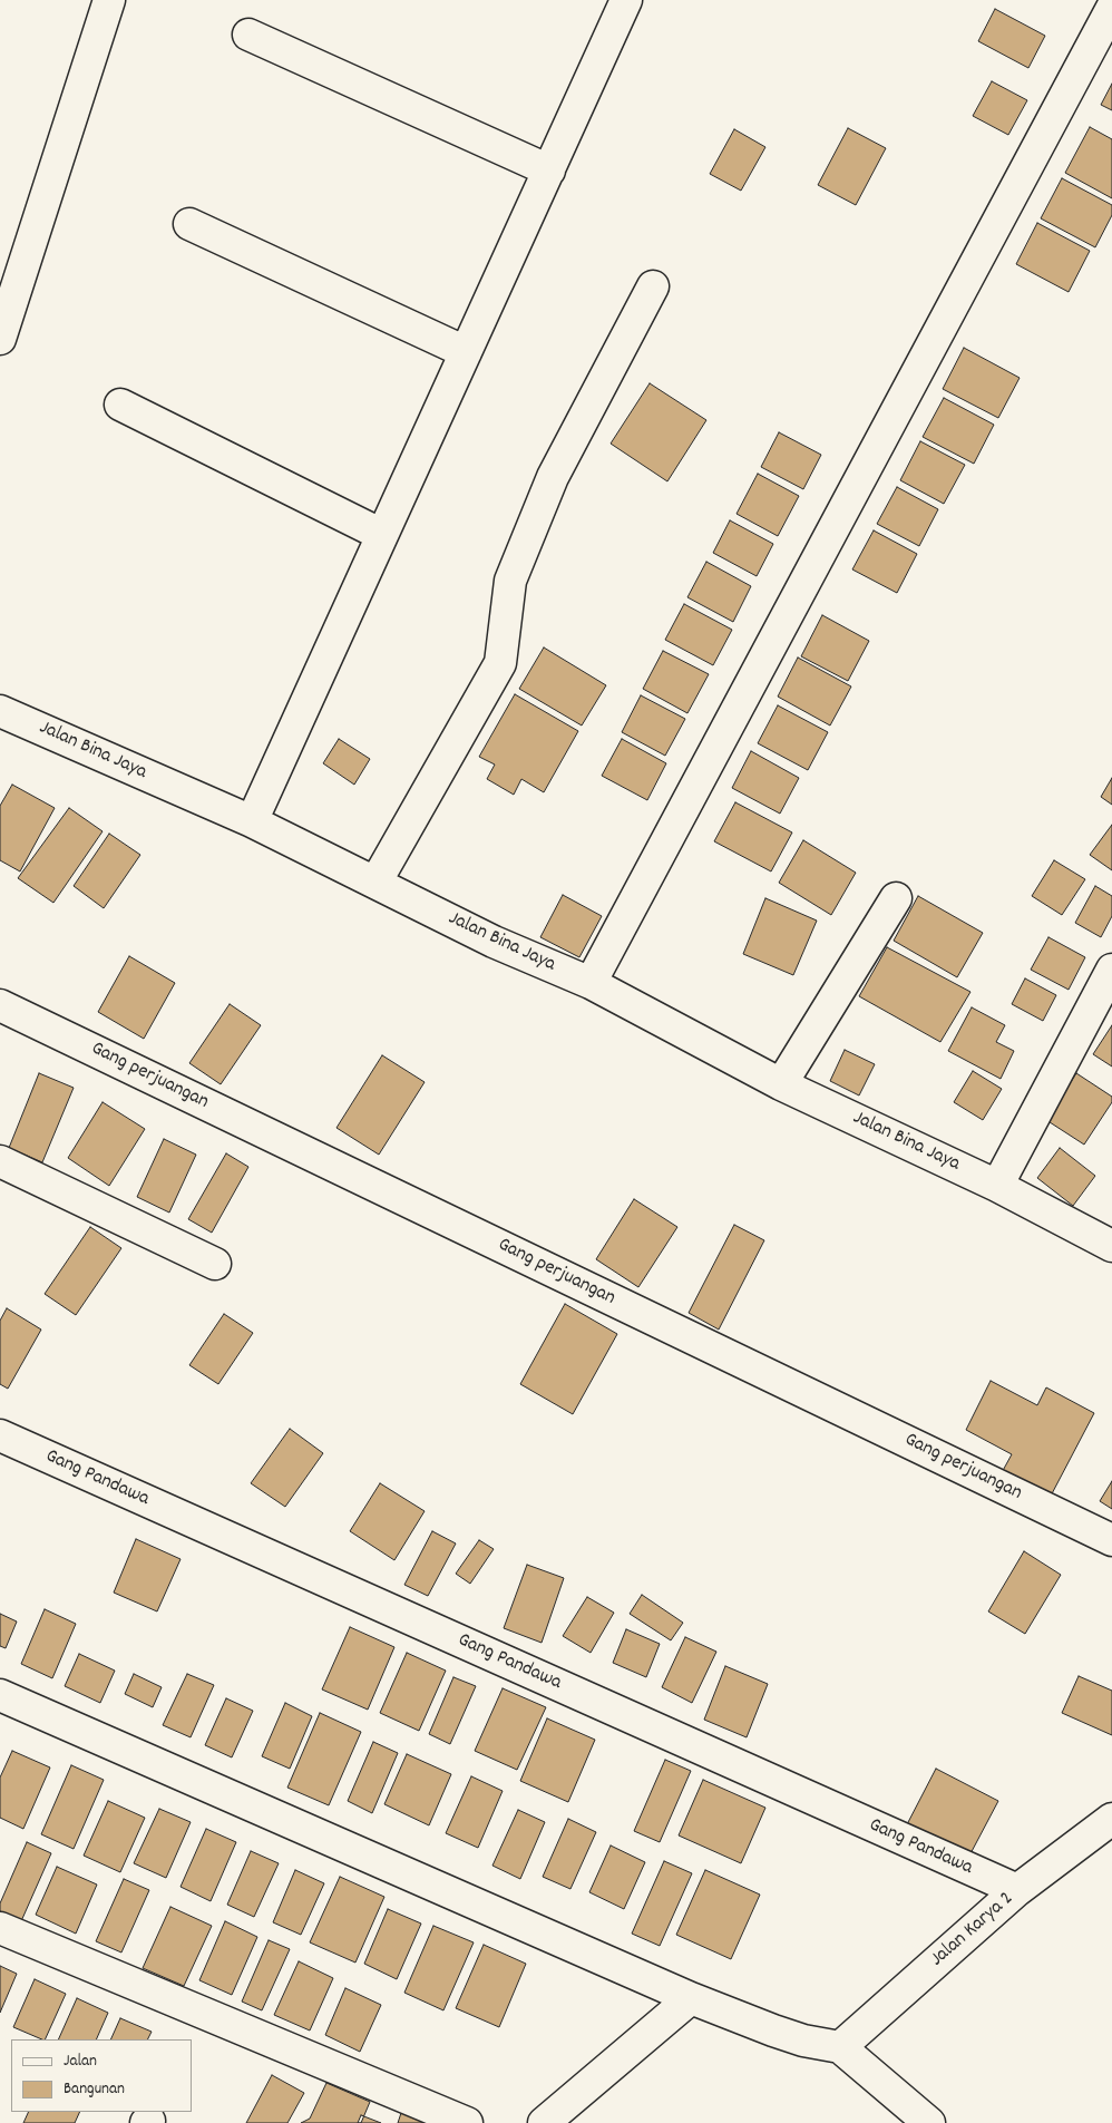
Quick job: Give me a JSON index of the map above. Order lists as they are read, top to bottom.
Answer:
{
  "streets": {
    "street": [
      "Jalan Bina Jaya",
      "Gang perjuangan",
      "Gang Pandawa",
      "Jalan Karya 2"
    ]
  },
  "crossings": [
    ["Gang Pandawa", "Jalan Karya 2"]
  ],
  "legend": ["Jalan", "Bangunan"]
}
